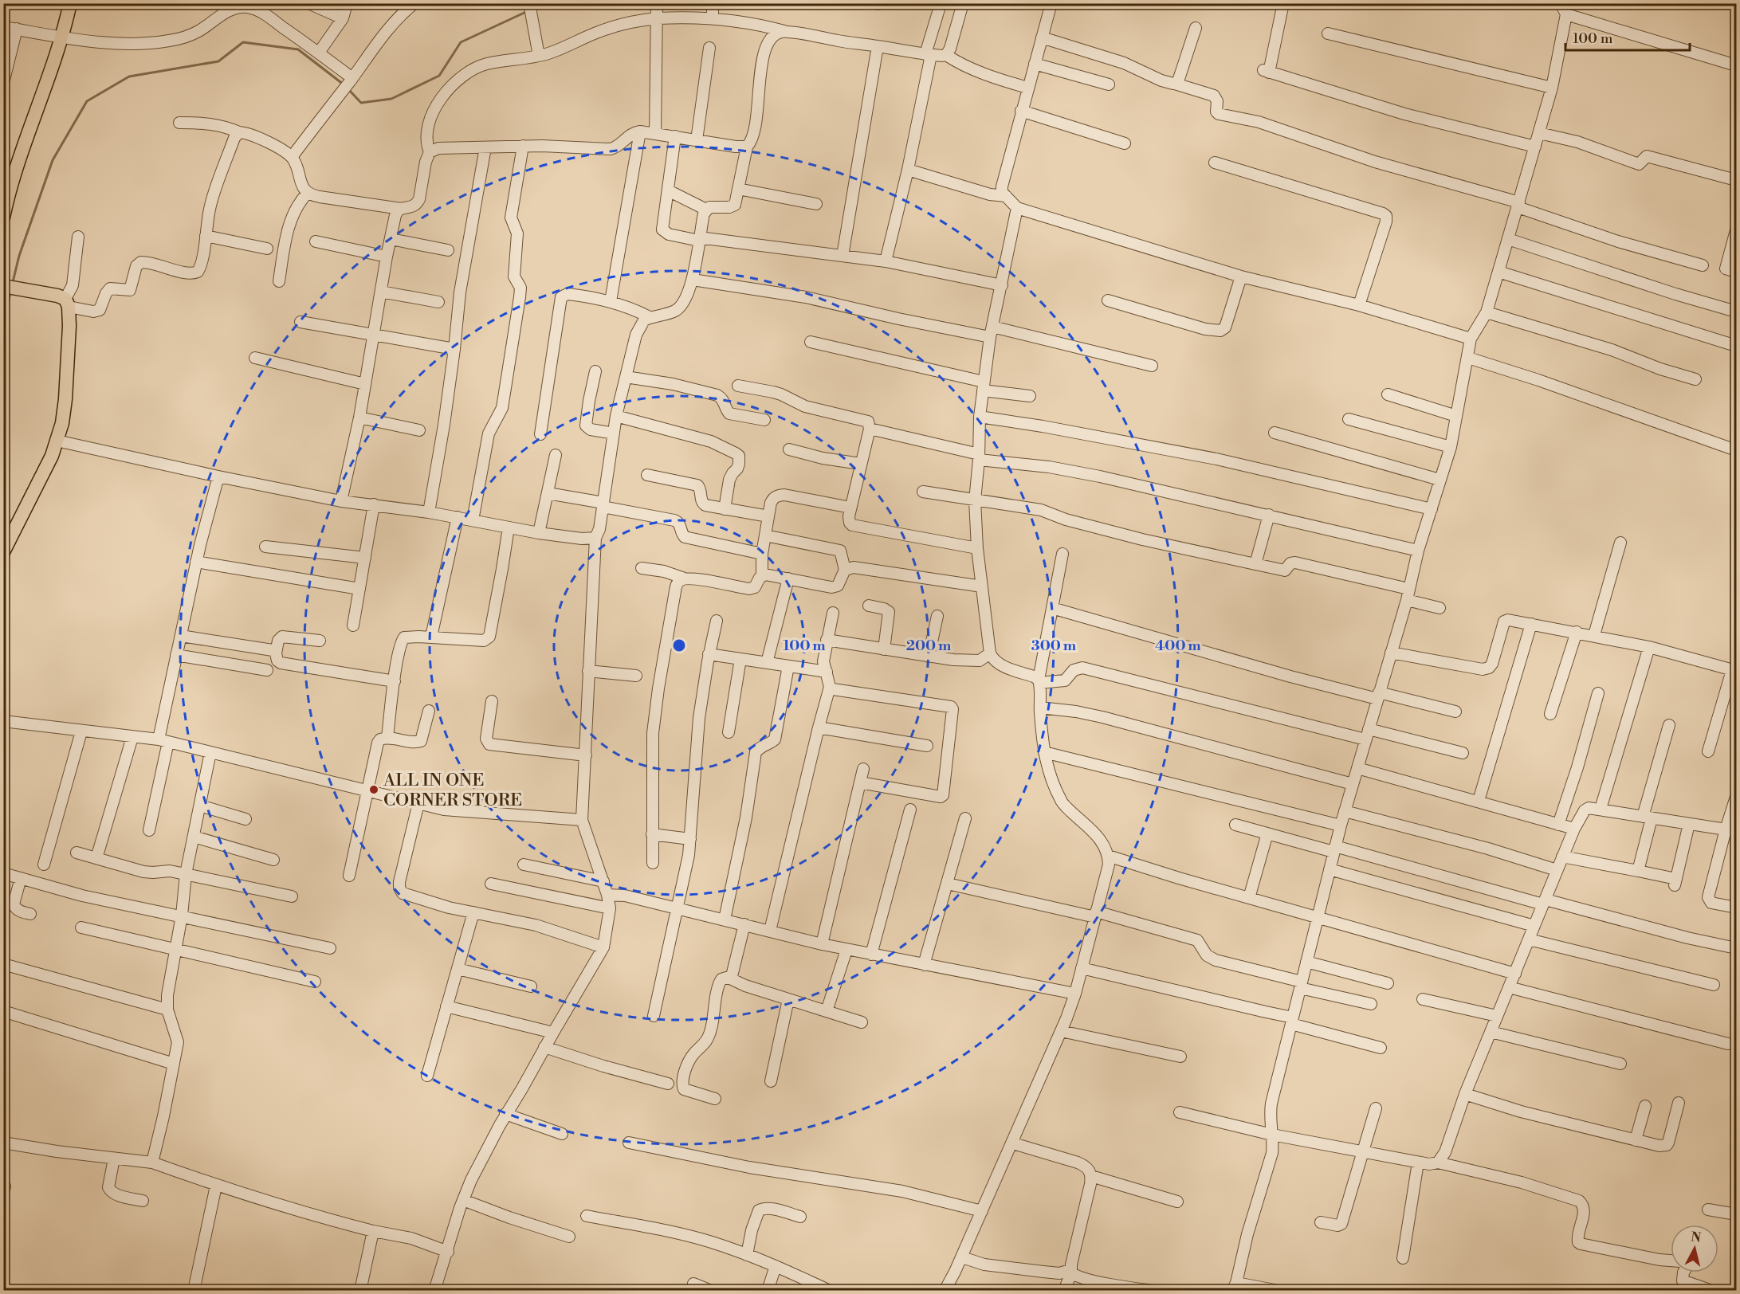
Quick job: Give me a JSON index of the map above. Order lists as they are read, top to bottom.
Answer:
{
  "places": ["ALL IN ONE CORNER STORE"],
  "scale_bar": "100 m",
  "north": "top",
  "rings": [
    "100 m",
    "200 m",
    "300 m",
    "400 m"
  ]
}
